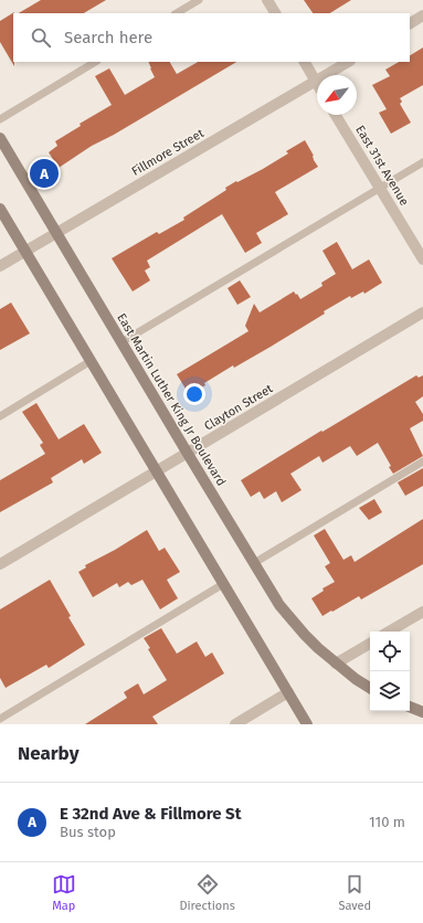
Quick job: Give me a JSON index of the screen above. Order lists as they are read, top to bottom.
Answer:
{
  "streets": {
    "main road": ["East Martin Luther King Jr Boulevard"],
    "street": ["Fillmore Street", "East 31st Avenue", "Clayton Street"]
  },
  "crossings": [
    ["Fillmore Street", "East Martin Luther King Jr Boulevard"],
    ["East Martin Luther King Jr Boulevard", "Clayton Street"]
  ],
  "north": "bottom left",
  "page": {
    "search": "Search here",
    "pins": "A",
    "heading": "Nearby",
    "list": [
      {
        "mark": "A",
        "name": "E 32nd Ave & Fillmore St",
        "note": "Bus stop",
        "value": "110 m"
      }
    ],
    "nav": ["Map", "Directions", "Saved"]
  }
}
